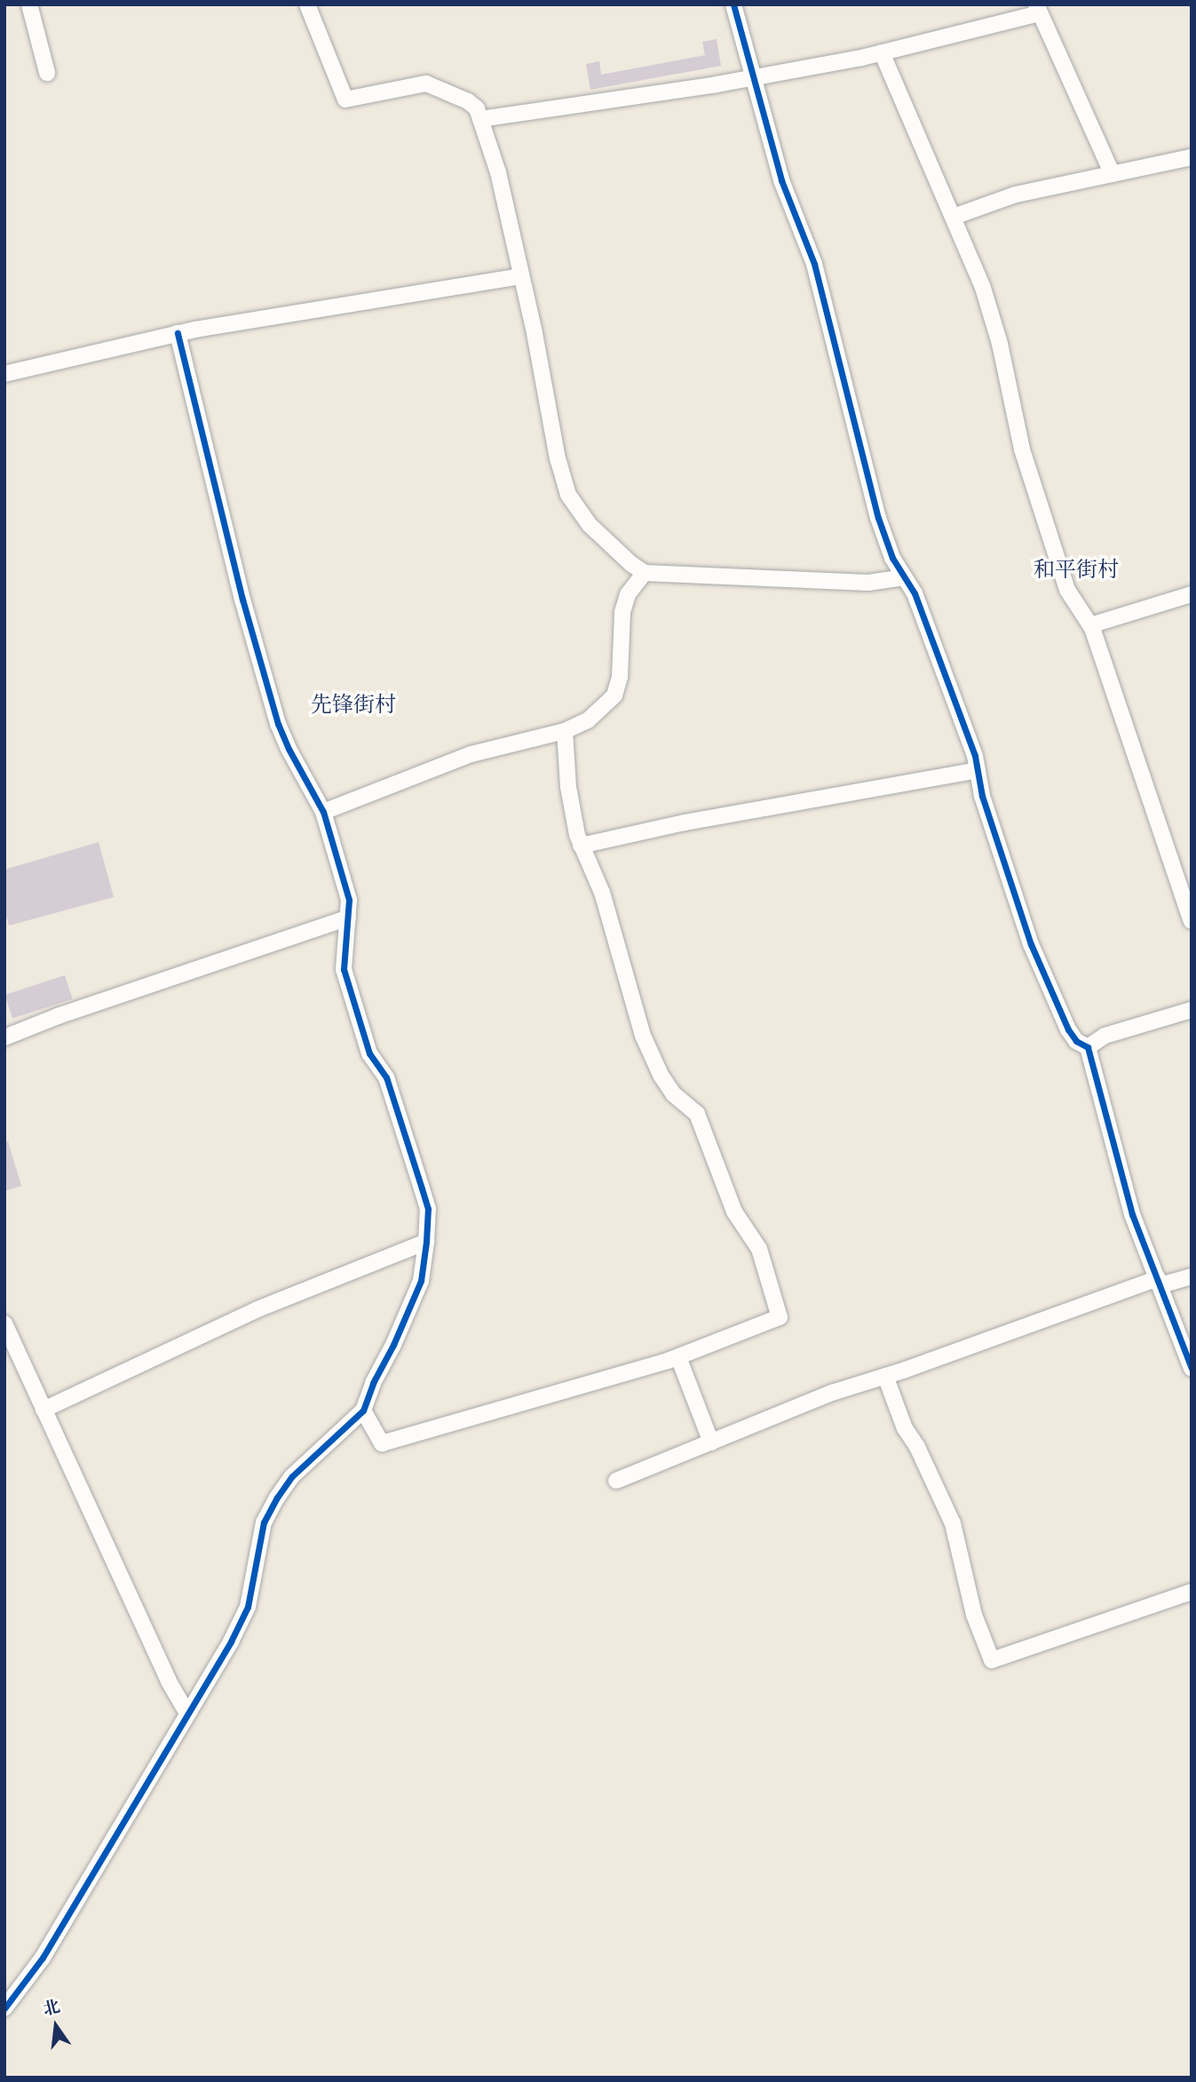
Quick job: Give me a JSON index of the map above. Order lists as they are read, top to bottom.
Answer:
{
  "districts": ["和平街村", "先锋街村"],
  "north": "top"
}
